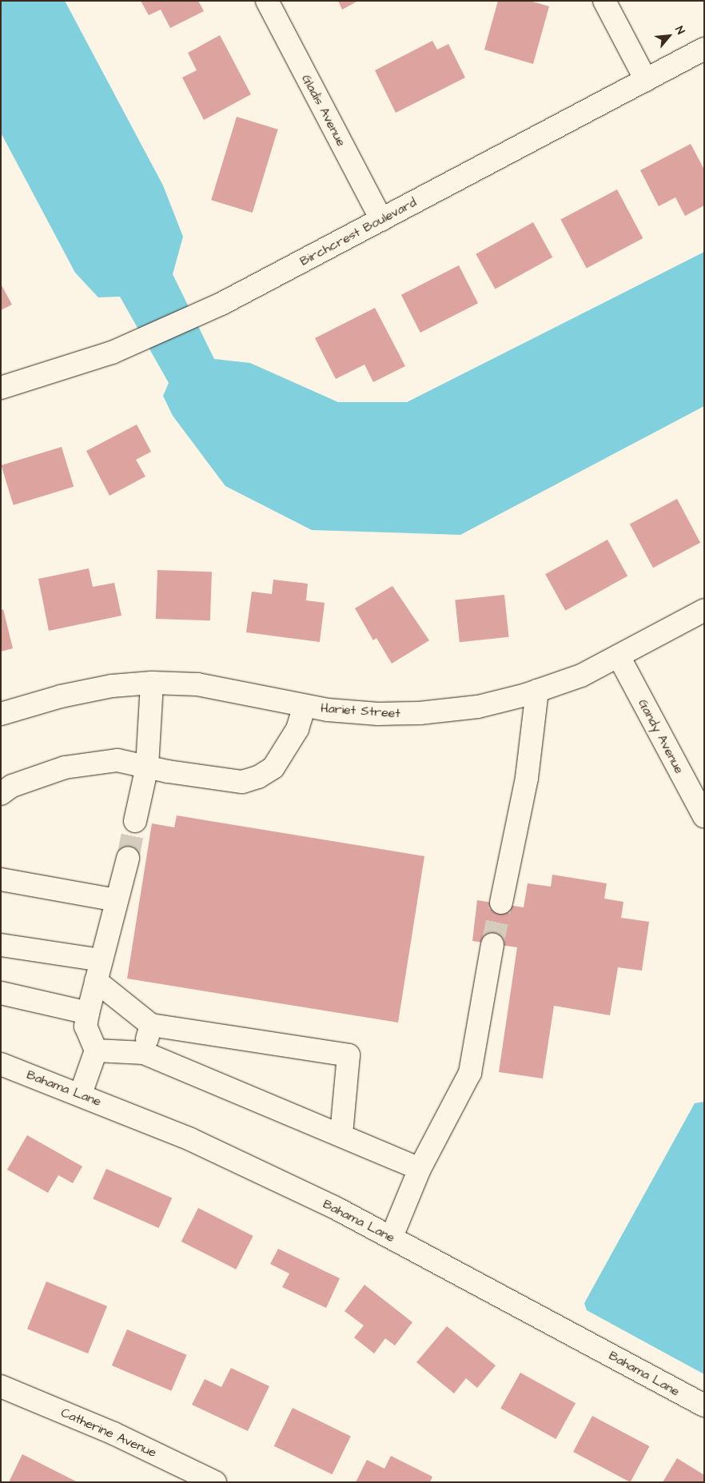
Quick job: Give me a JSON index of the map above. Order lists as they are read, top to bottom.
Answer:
{
  "streets": {
    "street": [
      "Gladis Avenue",
      "Birchcrest Boulevard",
      "Hariet Street",
      "Gandy Avenue",
      "Bahama Lane",
      "Catherine Avenue"
    ]
  },
  "crossings": [
    ["Gladis Avenue", "Birchcrest Boulevard"],
    ["Hariet Street", "Gandy Avenue"]
  ],
  "north": "top right"
}
